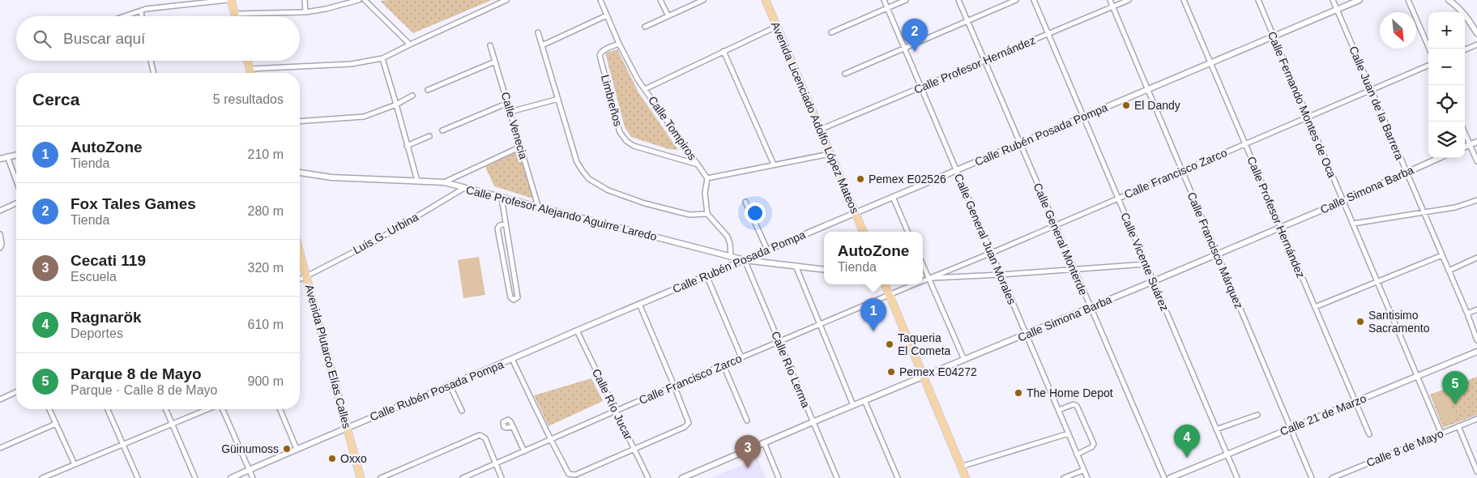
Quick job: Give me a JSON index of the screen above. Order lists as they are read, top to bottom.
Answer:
{
  "streets": {
    "main road": ["Avenida Licenciado Adolfo López Mateos", "Avenida Plutarco Elías Calles"],
    "street": [
      "Calle Profesor Hernández",
      "Limbreños",
      "Calle Juan de la Barrera",
      "Calle Fernando Montes de Oca",
      "Calle Venecia",
      "Calle Tompiros",
      "Calle Rubén Posada Pompa",
      "Calle Francisco Zarco",
      "Calle Simona Barba",
      "Calle Profesor Alejando Aguirre Laredo",
      "Luis G. Urbina",
      "Calle General Juan Morales",
      "Calle General Monterde",
      "Calle Francisco Márquez",
      "Calle Vicente Suárez",
      "Calle Río Lerma",
      "Calle Río Jucar",
      "Calle 21 de Marzo",
      "Calle 8 de Mayo"
    ]
  },
  "crossings": [
    ["Calle Profesor Hernández", "Avenida Licenciado Adolfo López Mateos"],
    ["Calle Profesor Hernández", "Calle Rubén Posada Pompa"],
    ["Calle Profesor Hernández", "Calle Francisco Zarco"],
    ["Calle Profesor Hernández", "Calle Simona Barba"],
    ["Calle Profesor Hernández", "Calle General Juan Morales"],
    ["Calle Profesor Hernández", "Calle General Monterde"],
    ["Calle Profesor Hernández", "Calle Francisco Márquez"],
    ["Calle Profesor Hernández", "Calle Vicente Suárez"],
    ["Calle Profesor Hernández", "Calle 21 de Marzo"],
    ["Limbreños", "Calle Tompiros"],
    ["Calle Juan de la Barrera", "Calle Rubén Posada Pompa"],
    ["Calle Juan de la Barrera", "Calle Francisco Zarco"],
    ["Calle Juan de la Barrera", "Calle Simona Barba"],
    ["Calle Fernando Montes de Oca", "Calle Rubén Posada Pompa"],
    ["Calle Fernando Montes de Oca", "Calle Francisco Zarco"],
    ["Calle Fernando Montes de Oca", "Calle Simona Barba"],
    ["Calle Fernando Montes de Oca", "Calle 21 de Marzo"],
    ["Calle Fernando Montes de Oca", "Calle 8 de Mayo"],
    ["Avenida Licenciado Adolfo López Mateos", "Calle Rubén Posada Pompa"],
    ["Calle Venecia", "Calle Profesor Alejando Aguirre Laredo"],
    ["Calle Rubén Posada Pompa", "Calle Profesor Alejando Aguirre Laredo"],
    ["Calle Rubén Posada Pompa", "Calle General Juan Morales"],
    ["Calle Rubén Posada Pompa", "Calle General Monterde"],
    ["Calle Rubén Posada Pompa", "Calle Francisco Márquez"],
    ["Calle Rubén Posada Pompa", "Calle Vicente Suárez"],
    ["Calle Rubén Posada Pompa", "Avenida Plutarco Elías Calles"],
    ["Calle Rubén Posada Pompa", "Calle Río Lerma"],
    ["Calle Rubén Posada Pompa", "Calle Río Jucar"],
    ["Calle Francisco Zarco", "Calle General Juan Morales"],
    ["Calle Francisco Zarco", "Calle General Monterde"],
    ["Calle Francisco Zarco", "Calle Francisco Márquez"],
    ["Calle Francisco Zarco", "Calle Vicente Suárez"],
    ["Calle Francisco Zarco", "Calle Río Lerma"],
    ["Calle Francisco Zarco", "Calle Río Jucar"],
    ["Calle Simona Barba", "Calle General Juan Morales"],
    ["Calle Simona Barba", "Calle General Monterde"],
    ["Calle Simona Barba", "Calle Francisco Márquez"],
    ["Calle Simona Barba", "Calle Vicente Suárez"],
    ["Calle Simona Barba", "Calle Río Lerma"],
    ["Calle Profesor Alejando Aguirre Laredo", "Luis G. Urbina"],
    ["Calle Profesor Alejando Aguirre Laredo", "Calle Río Lerma"],
    ["Luis G. Urbina", "Avenida Plutarco Elías Calles"],
    ["Calle Francisco Márquez", "Calle 21 de Marzo"],
    ["Calle Vicente Suárez", "Calle 21 de Marzo"]
  ],
  "places": [
    "El Dandy",
    "Pemex E02526",
    "Santisimo Sacramento",
    "Taqueria El Cometa",
    "Pemex E04272",
    "The Home Depot",
    "Güinumoss",
    "Oxxo"
  ],
  "north": "bottom right",
  "page": {
    "map_buttons": ["+", "−"],
    "search": "Buscar aquí",
    "pins": [
      "2",
      "1",
      "5",
      "4",
      "3"
    ],
    "heading": ["Cerca", "5 resultados"],
    "list": [
      {
        "mark": "1",
        "name": "AutoZone",
        "note": "Tienda",
        "value": "210 m"
      },
      {
        "mark": "2",
        "name": "Fox Tales Games",
        "note": "Tienda",
        "value": "280 m"
      },
      {
        "mark": "3",
        "name": "Cecati 119",
        "note": "Escuela",
        "value": "320 m"
      },
      {
        "mark": "4",
        "name": "Ragnarök",
        "note": "Deportes",
        "value": "610 m"
      },
      {
        "mark": "5",
        "name": "Parque 8 de Mayo",
        "note": "Parque · Calle 8 de Mayo",
        "value": "900 m"
      }
    ],
    "popup": ["AutoZone", "Tienda"]
  }
}
